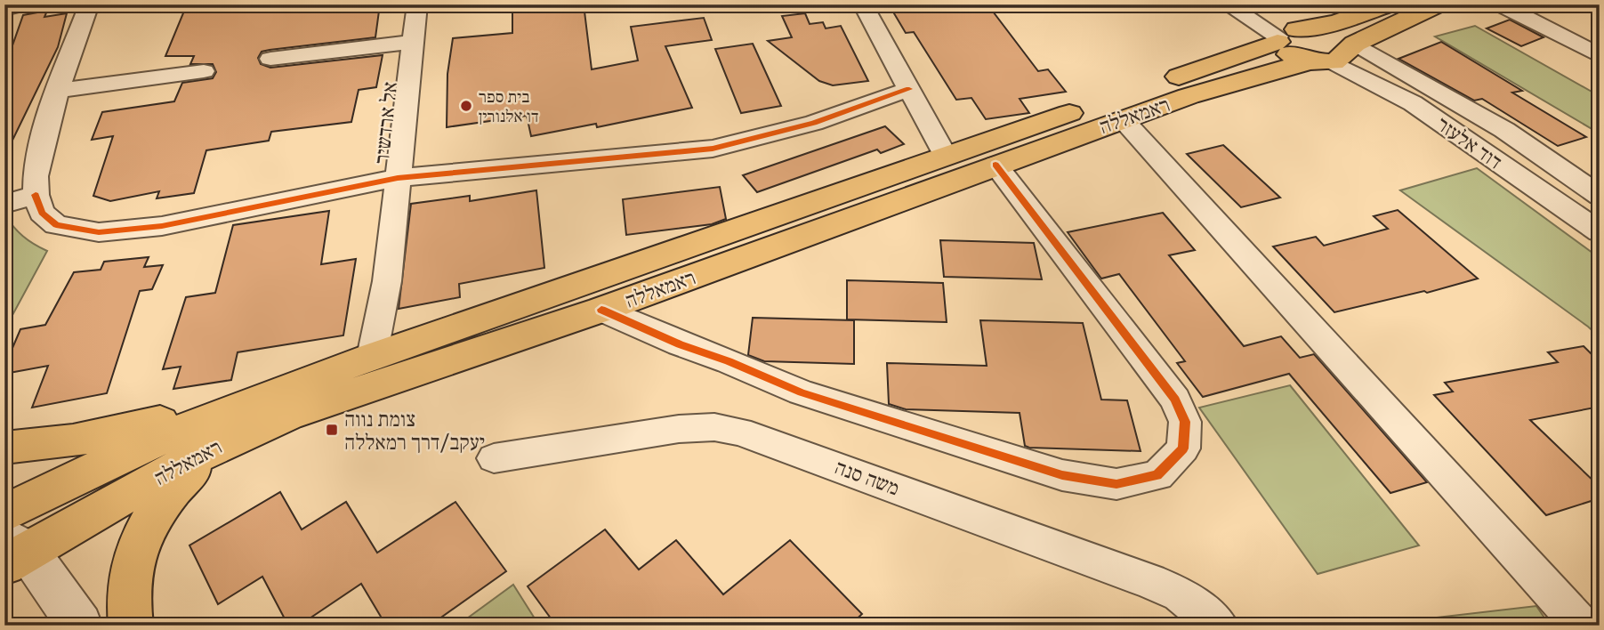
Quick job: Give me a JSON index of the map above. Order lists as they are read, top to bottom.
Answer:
{
  "streets": {
    "highway": ["ראמאללה"],
    "street": ["אל ארדשיר", "דוד אלעזר", "משה סנה"]
  },
  "crossings": [
    ["ראמאללה", "אל ארדשיר"],
    ["ראמאללה", "דוד אלעזר"]
  ],
  "places": {
    "other": ["בית ספר דו אלנורין"],
    "transit": ["צומת נווה יעקב/דרך רמאללה"]
  }
}
